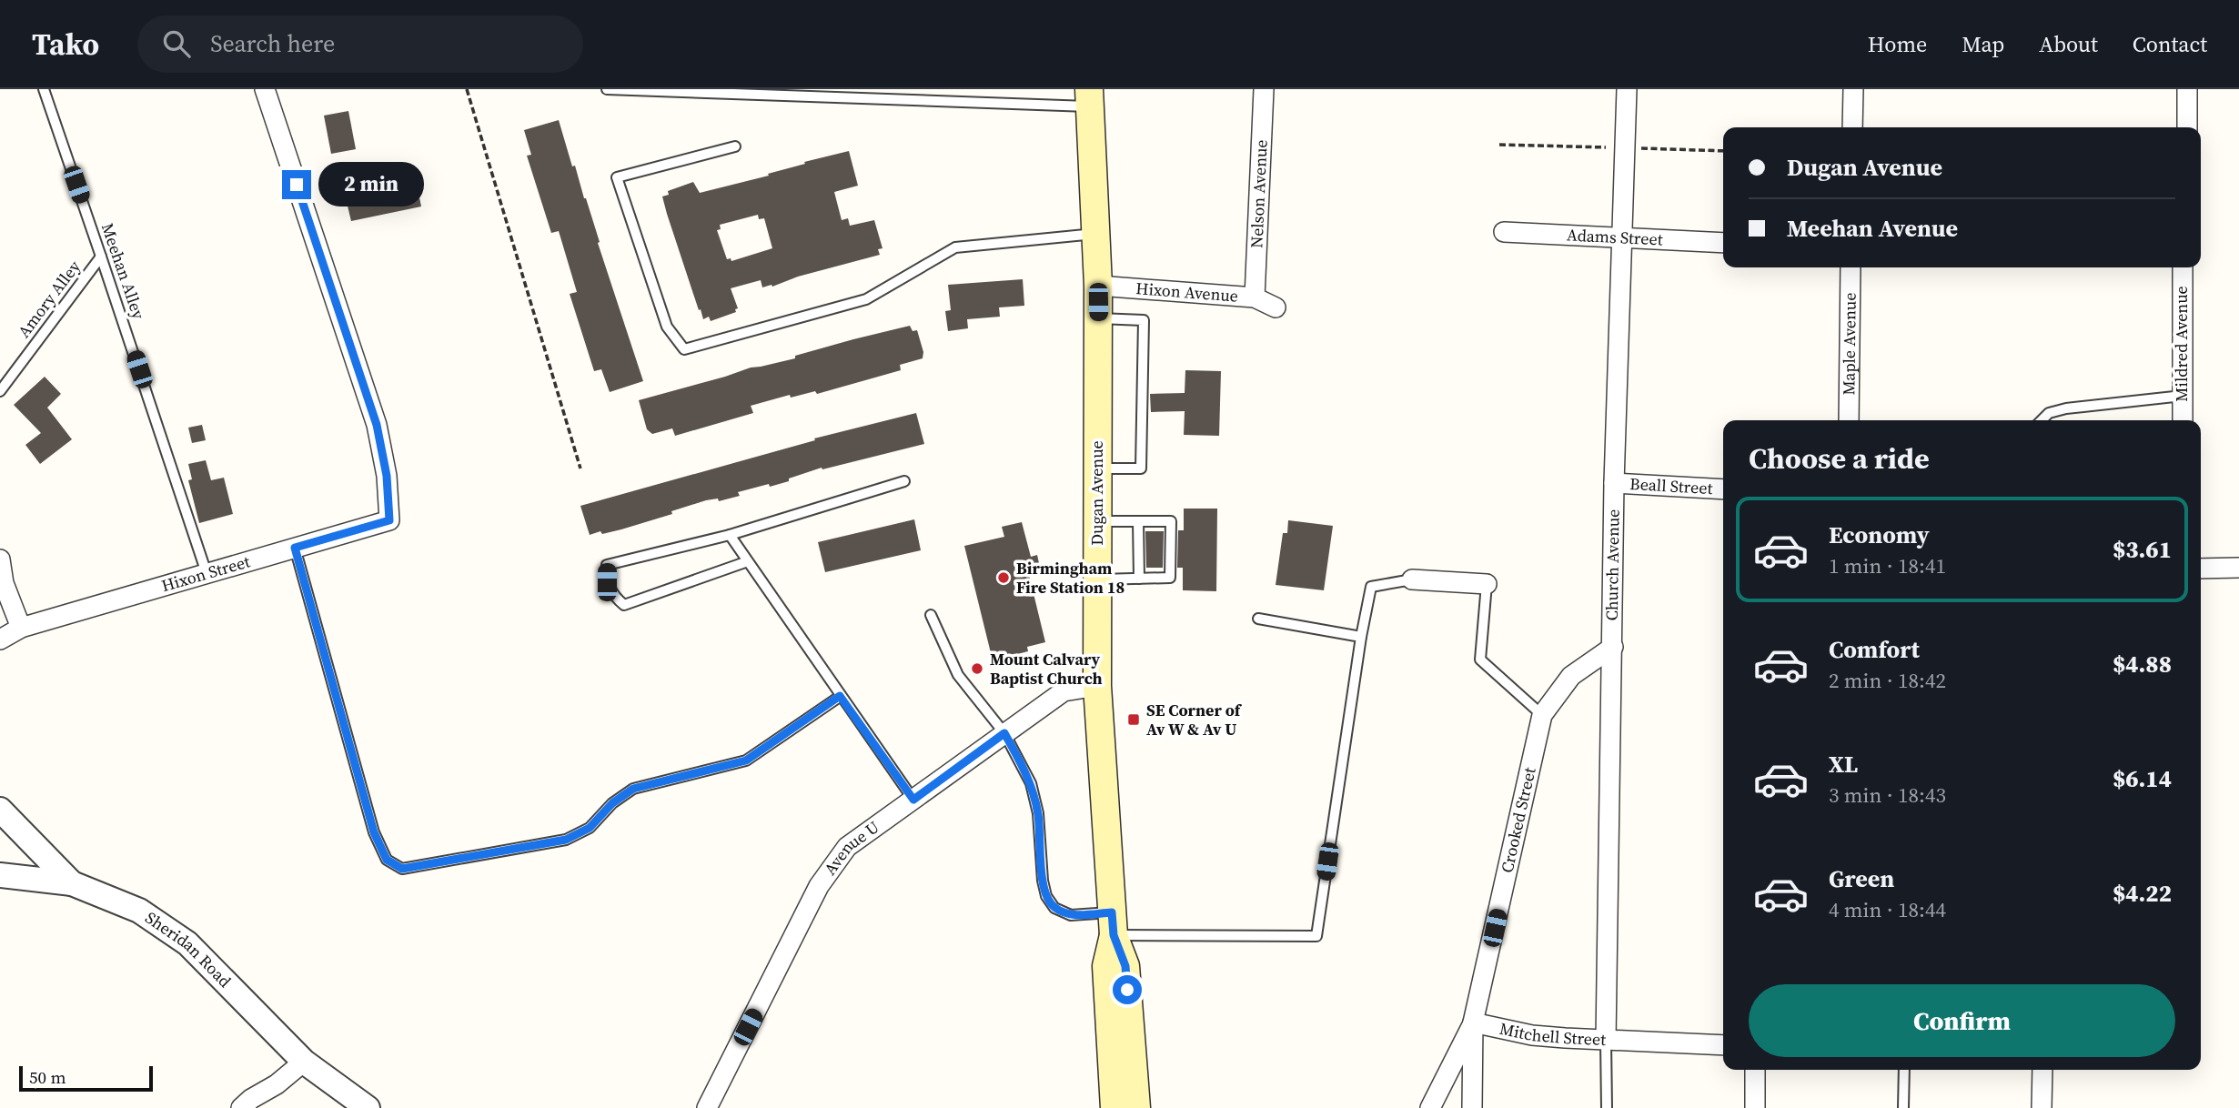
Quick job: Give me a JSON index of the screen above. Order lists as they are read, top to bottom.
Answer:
{
  "streets": {
    "main road": ["Dugan Avenue"],
    "street": [
      "Nelson Avenue",
      "Adams Street",
      "Hixon Avenue",
      "Maple Avenue",
      "Mildred Avenue",
      "Beall Street",
      "Church Avenue",
      "Hixon Street",
      "Crooked Street",
      "Avenue U",
      "Sheridan Road",
      "Mitchell Street"
    ],
    "lane": ["Meehan Alley", "Amory Alley"]
  },
  "crossings": [
    ["Nelson Avenue", "Hixon Avenue"],
    ["Adams Street", "Church Avenue"],
    ["Meehan Alley", "Amory Alley"],
    ["Meehan Alley", "Hixon Street"],
    ["Hixon Avenue", "Dugan Avenue"],
    ["Beall Street", "Church Avenue"],
    ["Dugan Avenue", "Avenue U"],
    ["Church Avenue", "Crooked Street"],
    ["Church Avenue", "Mitchell Street"],
    ["Crooked Street", "Mitchell Street"]
  ],
  "places": {
    "other": ["Birmingham Fire Station 18", "Mount Calvary Baptist Church"],
    "transit": ["SE Corner of Av W & Av U"]
  },
  "scale_bar": "50 m",
  "page": {
    "header": "Tako",
    "search": "Search here",
    "nav": [
      "Home",
      "Map",
      "About",
      "Contact"
    ],
    "banner": ["Dugan Avenue", "Meehan Avenue"],
    "bubble": "2 min",
    "heading": "Choose a ride",
    "list": [
      {
        "name": "Economy",
        "note": "1 min · 18:41",
        "value": "$3.61"
      },
      {
        "name": "Comfort",
        "note": "2 min · 18:42",
        "value": "$4.88"
      },
      {
        "name": "XL",
        "note": "3 min · 18:43",
        "value": "$6.14"
      },
      {
        "name": "Green",
        "note": "4 min · 18:44",
        "value": "$4.22"
      }
    ],
    "buttons": "Confirm",
    "scale": "50 m"
  }
}
